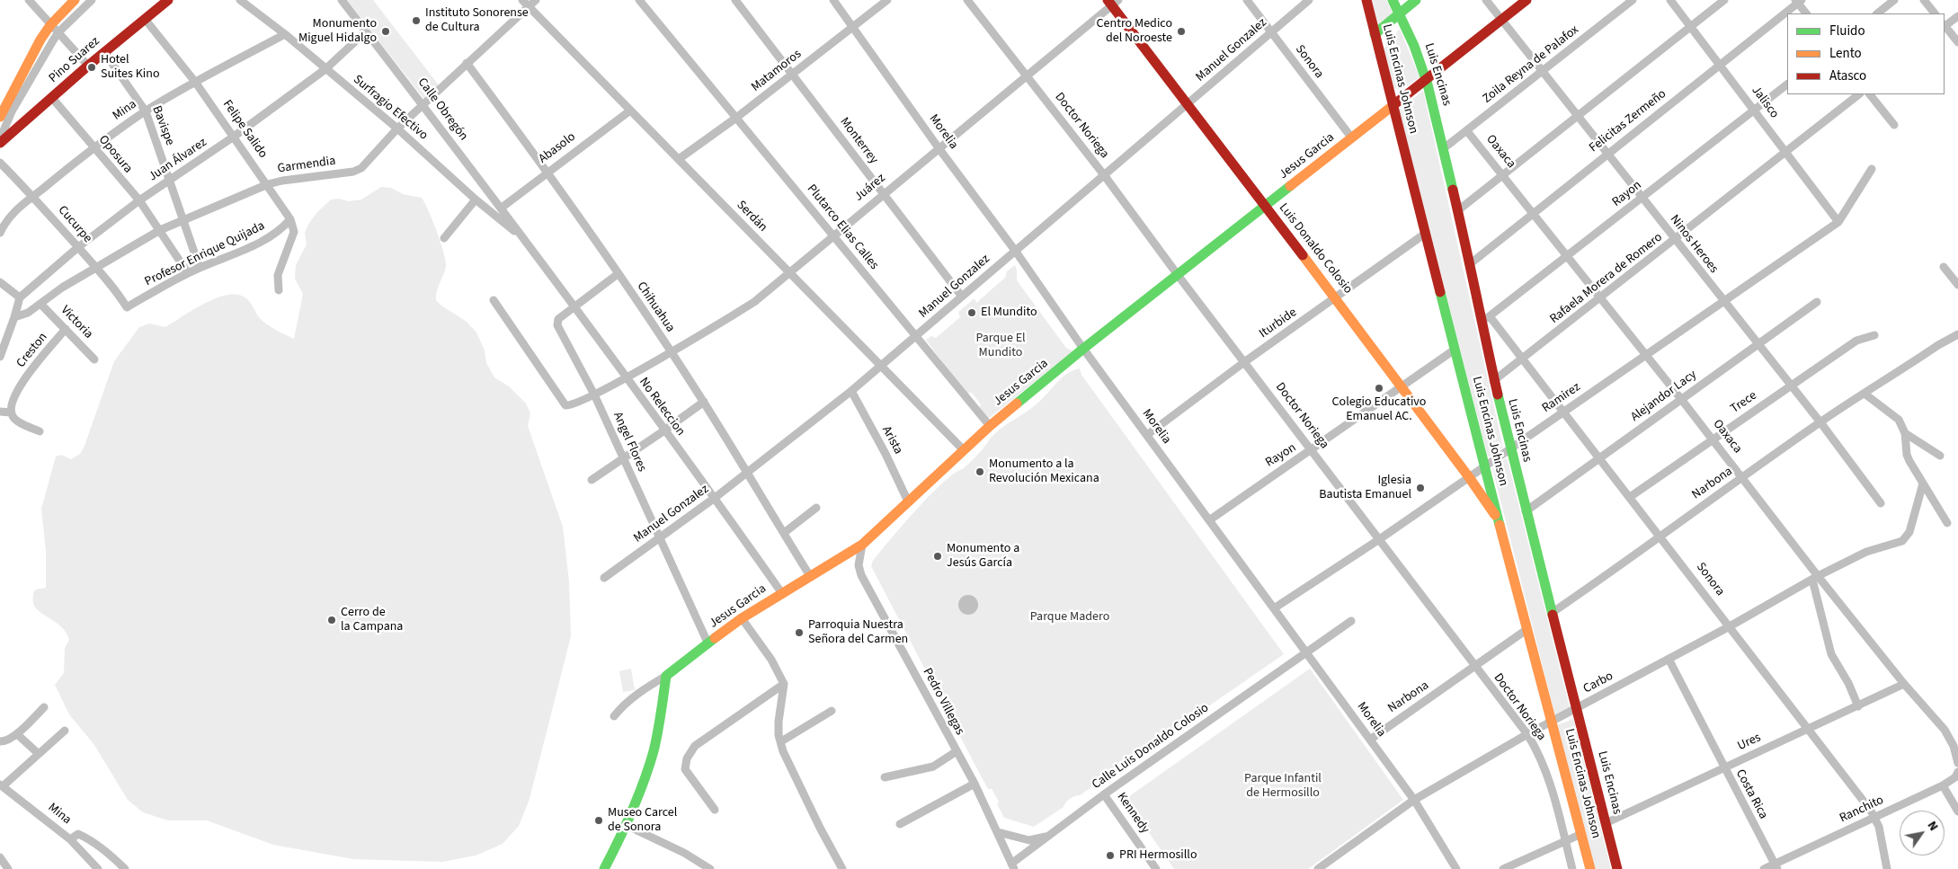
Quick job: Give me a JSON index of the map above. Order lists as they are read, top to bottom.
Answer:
{
  "streets": {
    "main road": [
      "Pino Suarez",
      "Luis Encinas",
      "Luis Encinas Johnson",
      "Jesus Garcia",
      "Luis Donaldo Colosio"
    ],
    "street": [
      "Manuel Gonzalez",
      "Sonora",
      "Zoila Reyna de Palafox",
      "Matamoros",
      "Jalisco",
      "Surfragio Efectivo",
      "Calle Obregón",
      "Mina",
      "Felicitas Zermeño",
      "Bavispe",
      "Doctor Noriega",
      "Felipe Salido",
      "Morelia",
      "Monterrey",
      "Abasolo",
      "Oaxaca",
      "Oposura",
      "Juan Álvarez",
      "Garmendia",
      "Juárez",
      "Rayon",
      "Serdán",
      "Cucurpe",
      "Plutarco Elias Calles",
      "Ninos Heroes",
      "Profesor Enrique Quijada",
      "Rafaela Morera de Romero",
      "Chihuahua",
      "Victoria",
      "Iturbide",
      "Creston",
      "Alejandor Lacy",
      "Ramirez",
      "Trece",
      "No Releccion",
      "Arista",
      "Angel Flores",
      "Narbona",
      "Carbo",
      "Pedro Villegas",
      "Ures",
      "Calle Luis Donaldo Colosio",
      "Costa Rica",
      "Ranchito",
      "Kennedy"
    ]
  },
  "crossings": [
    ["Manuel Gonzalez", "Sonora"],
    ["Manuel Gonzalez", "Doctor Noriega"],
    ["Manuel Gonzalez", "Morelia"],
    ["Manuel Gonzalez", "Monterrey"],
    ["Manuel Gonzalez", "Serdán"],
    ["Manuel Gonzalez", "Plutarco Elias Calles"],
    ["Manuel Gonzalez", "Luis Donaldo Colosio"],
    ["Manuel Gonzalez", "Chihuahua"],
    ["Manuel Gonzalez", "No Releccion"],
    ["Manuel Gonzalez", "Arista"],
    ["Manuel Gonzalez", "Angel Flores"],
    ["Pino Suarez", "Bavispe"],
    ["Pino Suarez", "Felipe Salido"],
    ["Pino Suarez", "Oposura"],
    ["Sonora", "Jesus Garcia"],
    ["Sonora", "Rayon"],
    ["Sonora", "Rafaela Morera de Romero"],
    ["Sonora", "Alejandor Lacy"],
    ["Sonora", "Ramirez"],
    ["Sonora", "Trece"],
    ["Sonora", "Narbona"],
    ["Sonora", "Carbo"],
    ["Sonora", "Ures"],
    ["Sonora", "Ranchito"],
    ["Zoila Reyna de Palafox", "Luis Encinas"],
    ["Zoila Reyna de Palafox", "Oaxaca"],
    ["Zoila Reyna de Palafox", "Ninos Heroes"],
    ["Matamoros", "Morelia"],
    ["Matamoros", "Monterrey"],
    ["Matamoros", "Serdán"],
    ["Matamoros", "Plutarco Elias Calles"],
    ["Luis Encinas", "Felicitas Zermeño"],
    ["Luis Encinas", "Jesus Garcia"],
    ["Luis Encinas", "Rayon"],
    ["Luis Encinas", "Rafaela Morera de Romero"],
    ["Luis Encinas", "Alejandor Lacy"],
    ["Luis Encinas", "Ramirez"],
    ["Luis Encinas", "Narbona"],
    ["Luis Encinas", "Carbo"],
    ["Luis Encinas", "Ures"],
    ["Luis Encinas Johnson", "Jesus Garcia"],
    ["Luis Encinas Johnson", "Rayon"],
    ["Luis Encinas Johnson", "Luis Donaldo Colosio"],
    ["Luis Encinas Johnson", "Iturbide"],
    ["Luis Encinas Johnson", "Ramirez"],
    ["Luis Encinas Johnson", "Narbona"],
    ["Luis Encinas Johnson", "Carbo"],
    ["Jalisco", "Felicitas Zermeño"],
    ["Jalisco", "Rayon"],
    ["Jalisco", "Rafaela Morera de Romero"],
    ["Jalisco", "Ramirez"],
    ["Surfragio Efectivo", "Calle Obregón"],
    ["Surfragio Efectivo", "Mina"],
    ["Surfragio Efectivo", "Juan Álvarez"],
    ["Surfragio Efectivo", "Garmendia"],
    ["Surfragio Efectivo", "No Releccion"],
    ["Calle Obregón", "Abasolo"],
    ["Calle Obregón", "Juan Álvarez"],
    ["Calle Obregón", "Garmendia"],
    ["Calle Obregón", "No Releccion"],
    ["Mina", "Bavispe"],
    ["Mina", "Felipe Salido"],
    ["Mina", "Oposura"],
    ["Mina", "Cucurpe"],
    ["Felicitas Zermeño", "Oaxaca"],
    ["Felicitas Zermeño", "Ninos Heroes"],
    ["Bavispe", "Juan Álvarez"],
    ["Bavispe", "Garmendia"],
    ["Bavispe", "Profesor Enrique Quijada"],
    ["Doctor Noriega", "Jesus Garcia"],
    ["Doctor Noriega", "Juárez"],
    ["Doctor Noriega", "Rayon"],
    ["Doctor Noriega", "Iturbide"],
    ["Doctor Noriega", "Ramirez"],
    ["Doctor Noriega", "Narbona"],
    ["Doctor Noriega", "Carbo"],
    ["Felipe Salido", "Juan Álvarez"],
    ["Felipe Salido", "Garmendia"],
    ["Felipe Salido", "Profesor Enrique Quijada"],
    ["Morelia", "Jesus Garcia"],
    ["Morelia", "Juárez"],
    ["Morelia", "Rayon"],
    ["Morelia", "Iturbide"],
    ["Morelia", "Ramirez"],
    ["Morelia", "Narbona"],
    ["Morelia", "Carbo"],
    ["Morelia", "Calle Luis Donaldo Colosio"],
    ["Monterrey", "Juárez"],
    ["Abasolo", "Serdán"],
    ["Abasolo", "Chihuahua"],
    ["Oaxaca", "Rayon"],
    ["Oaxaca", "Rafaela Morera de Romero"],
    ["Oaxaca", "Alejandor Lacy"],
    ["Oaxaca", "Ramirez"],
    ["Oaxaca", "Trece"],
    ["Oaxaca", "Narbona"],
    ["Oaxaca", "Carbo"],
    ["Oaxaca", "Ures"],
    ["Oposura", "Juan Álvarez"],
    ["Oposura", "Garmendia"],
    ["Oposura", "Profesor Enrique Quijada"],
    ["Jesus Garcia", "Serdán"],
    ["Jesus Garcia", "Plutarco Elias Calles"],
    ["Jesus Garcia", "Ninos Heroes"],
    ["Jesus Garcia", "Luis Donaldo Colosio"],
    ["Jesus Garcia", "Chihuahua"],
    ["Jesus Garcia", "No Releccion"],
    ["Jesus Garcia", "Arista"],
    ["Jesus Garcia", "Angel Flores"],
    ["Jesus Garcia", "Pedro Villegas"],
    ["Juan Álvarez", "Cucurpe"],
    ["Garmendia", "Serdán"],
    ["Garmendia", "Cucurpe"],
    ["Garmendia", "Chihuahua"],
    ["Garmendia", "Victoria"],
    ["Juárez", "Serdán"],
    ["Juárez", "Plutarco Elias Calles"],
    ["Juárez", "Luis Donaldo Colosio"],
    ["Juárez", "Chihuahua"],
    ["Juárez", "No Releccion"],
    ["Juárez", "Angel Flores"],
    ["Rayon", "Ninos Heroes"],
    ["Rayon", "Luis Donaldo Colosio"],
    ["Cucurpe", "Profesor Enrique Quijada"],
    ["Ninos Heroes", "Rafaela Morera de Romero"],
    ["Ninos Heroes", "Alejandor Lacy"],
    ["Ninos Heroes", "Ramirez"],
    ["Ninos Heroes", "Trece"],
    ["Ninos Heroes", "Narbona"],
    ["Luis Donaldo Colosio", "Iturbide"],
    ["Luis Donaldo Colosio", "Ramirez"],
    ["Chihuahua", "Angel Flores"],
    ["Victoria", "Creston"],
    ["No Releccion", "Angel Flores"],
    ["Carbo", "Costa Rica"],
    ["Pedro Villegas", "Calle Luis Donaldo Colosio"],
    ["Ures", "Costa Rica"],
    ["Calle Luis Donaldo Colosio", "Kennedy"],
    ["Costa Rica", "Ranchito"]
  ],
  "parks": ["Parque El Mundito", "Parque Madero", "Parque Infantil de Hermosillo"],
  "places": [
    "Instituto Sonorense de Cultura",
    "Monumento Miguel Hidalgo",
    "Centro Medico del Noroeste",
    "Hotel Suites Kino",
    "El Mundito",
    "Colegio Educativo Emanuel AC.",
    "Monumento a la Revolución Mexicana",
    "Iglesia Bautista Emanuel",
    "Monumento a Jesús García",
    "Cerro de la Campana",
    "Parroquia Nuestra Señora del Carmen",
    "Museo Carcel de Sonora",
    "PRI Hermosillo"
  ],
  "legend": ["Fluido", "Lento", "Atasco"],
  "north": "top right"
}
